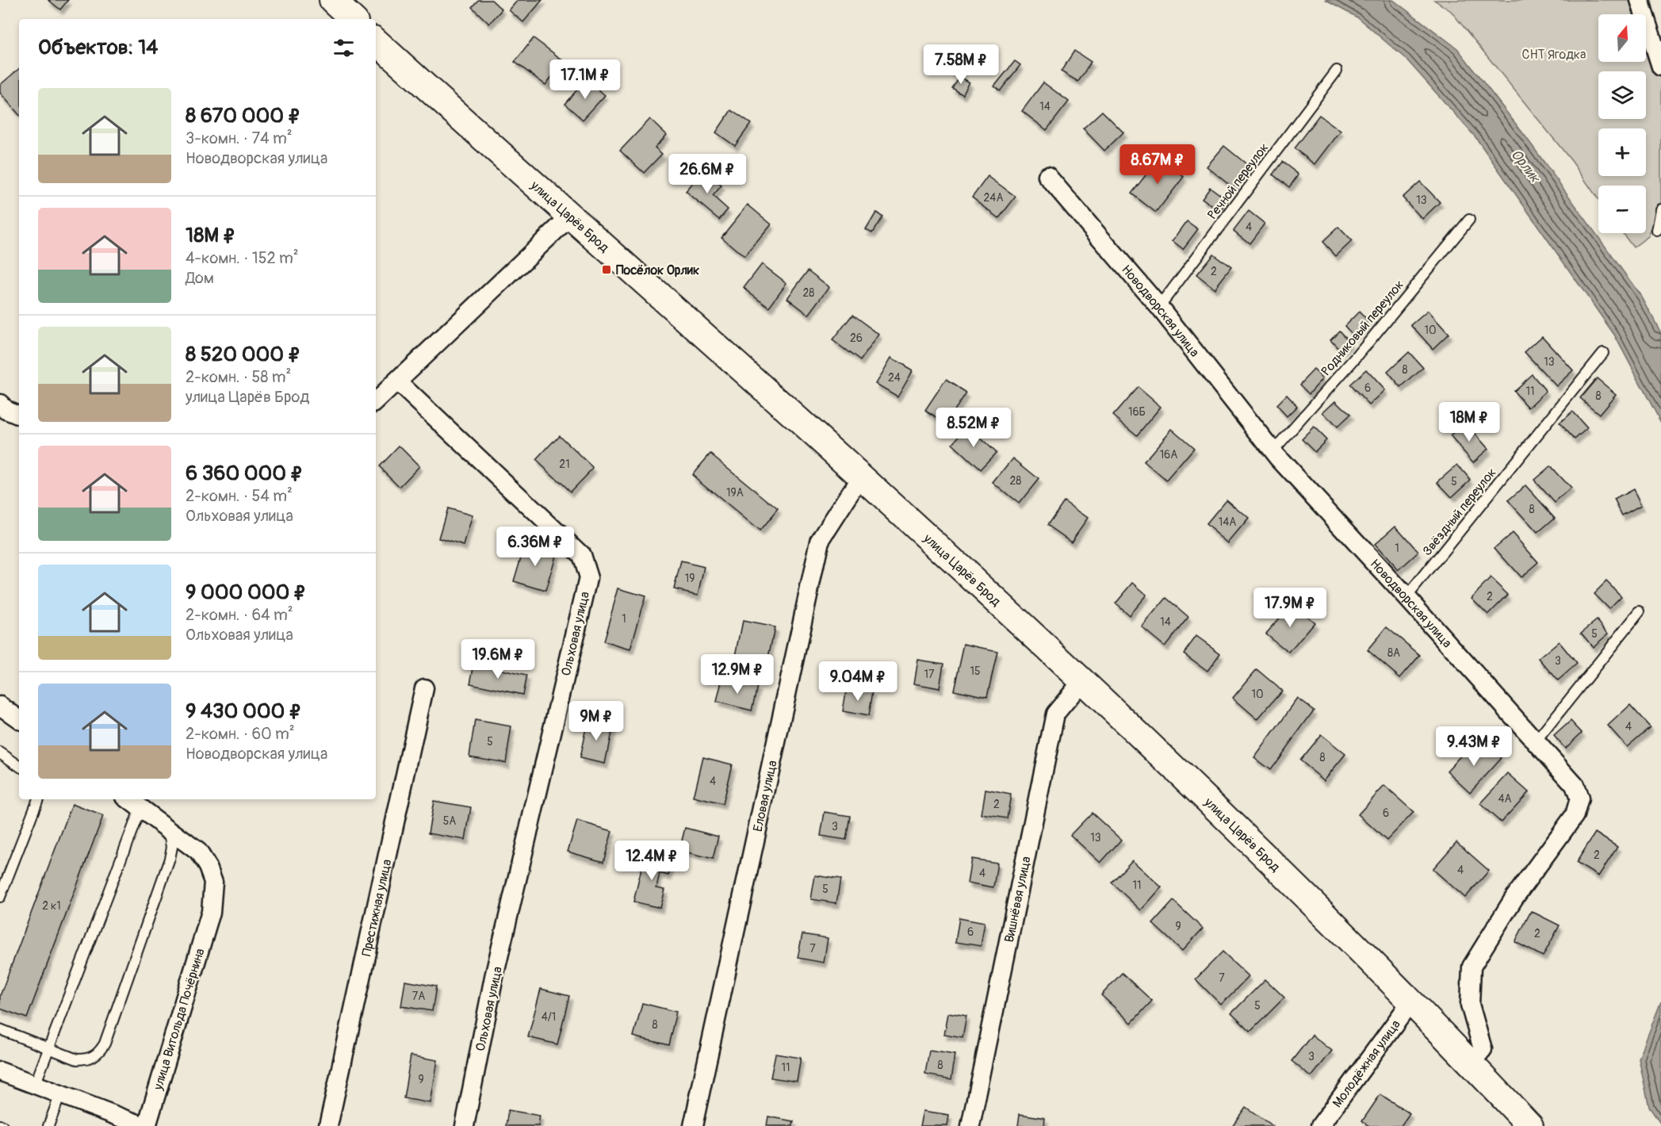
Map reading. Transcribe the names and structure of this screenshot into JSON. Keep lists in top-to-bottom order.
{
  "streets": {
    "street": [
      "улица Царёв Брод",
      "Новодворская улица",
      "Ольховая улица",
      "Еловая улица",
      "Вишнёвая улица",
      "Престижная улица",
      "улица Витольда Почёрнина",
      "Молодёжная улица"
    ],
    "lane": ["Речной переулок", "Родниковый переулок", "Звёздный переулок"]
  },
  "crossings": [
    ["Речной переулок", "Новодворская улица"],
    ["улица Царёв Брод", "Новодворская улица"],
    ["улица Царёв Брод", "Еловая улица"],
    ["улица Царёв Брод", "Вишнёвая улица"],
    ["улица Царёв Брод", "Молодёжная улица"],
    ["Новодворская улица", "Родниковый переулок"],
    ["Новодворская улица", "Звёздный переулок"]
  ],
  "water": ["Орлик"],
  "parks": ["СНТ Ягодка"],
  "places": {
    "transit": ["Посёлок Орлик"]
  },
  "house_numbers": [
    "14",
    "24А",
    "13",
    "4",
    "2",
    "28",
    "10",
    "26",
    "13",
    "8",
    "24",
    "6",
    "11",
    "8",
    "16Б",
    "16А",
    "21",
    "28",
    "5",
    "19А",
    "8",
    "14А",
    "1",
    "19",
    "2",
    "1",
    "14",
    "5",
    "8А",
    "3",
    "15",
    "17",
    "10",
    "4",
    "5",
    "8",
    "4",
    "4А",
    "2",
    "6",
    "5А",
    "3",
    "13",
    "2",
    "4",
    "4",
    "11",
    "5",
    "2 к1",
    "9",
    "6",
    "2",
    "7",
    "7",
    "7А",
    "5",
    "4/1",
    "8",
    "3",
    "8",
    "11",
    "9"
  ],
  "north": "top",
  "page": {
    "map_buttons": ["+", "−"],
    "heading": "Объектов: 14",
    "price": [
      "7.58M ₽",
      "17.1M ₽",
      "8.67M ₽",
      "26.6M ₽",
      "18M ₽",
      "8.52M ₽",
      "6.36M ₽",
      "17.9M ₽",
      "19.6M ₽",
      "12.9M ₽",
      "9.04M ₽",
      "9M ₽",
      "9.43M ₽",
      "12.4M ₽"
    ],
    "list": [
      {
        "name": "8 670 000 ₽",
        "note": "3-комн. · 74 m² · Новодворская улица"
      },
      {
        "name": "18M ₽",
        "note": "4-комн. · 152 m² · Дом"
      },
      {
        "name": "8 520 000 ₽",
        "note": "2-комн. · 58 m² · улица Царёв Брод"
      },
      {
        "name": "6 360 000 ₽",
        "note": "2-комн. · 54 m² · Ольховая улица"
      },
      {
        "name": "9 000 000 ₽",
        "note": "2-комн. · 64 m² · Ольховая улица"
      },
      {
        "name": "9 430 000 ₽",
        "note": "2-комн. · 60 m² · Новодворская улица"
      }
    ]
  }
}
